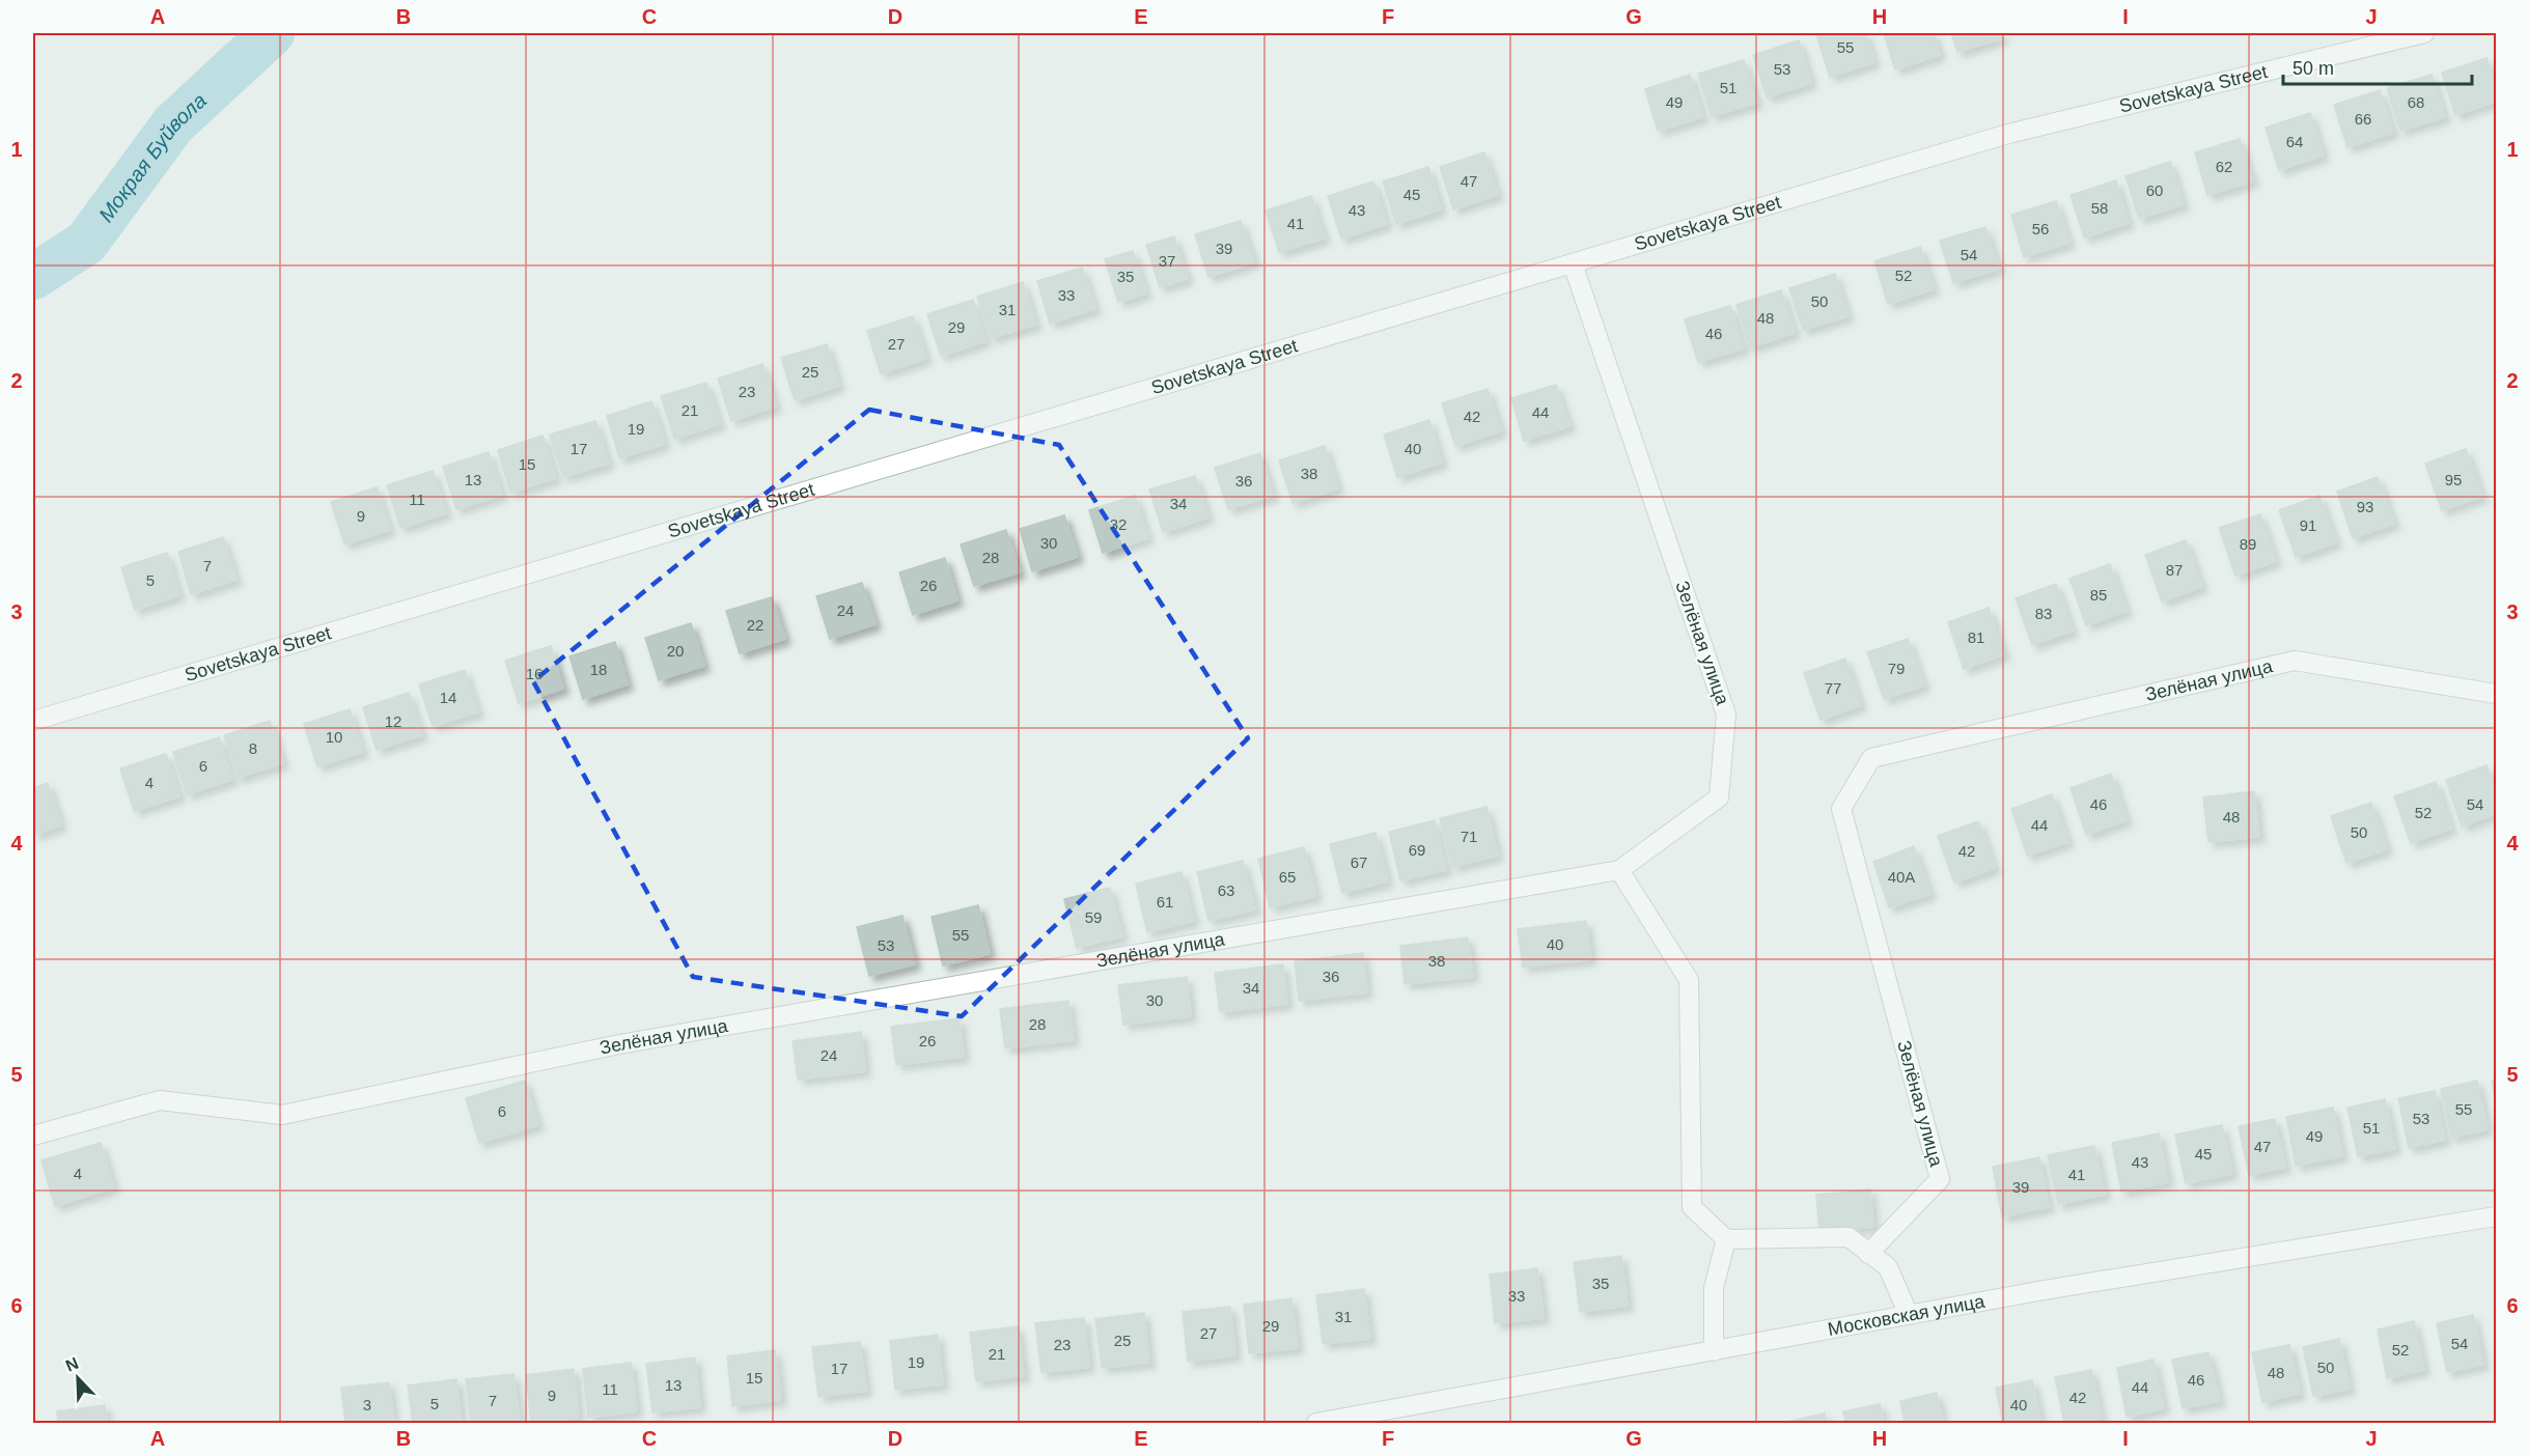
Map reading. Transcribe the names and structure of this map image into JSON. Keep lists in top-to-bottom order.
{
  "streets": {
    "street": ["Sovetskaya Street", "Зелёная улица", "Московская улица"]
  },
  "crossings": [
    ["Sovetskaya Street", "Зелёная улица"]
  ],
  "water": ["Мокрая Буйвола"],
  "house_numbers": [
    "55",
    "53",
    "51",
    "49",
    "68",
    "66",
    "64",
    "62",
    "47",
    "60",
    "45",
    "58",
    "43",
    "41",
    "56",
    "39",
    "54",
    "37",
    "52",
    "35",
    "33",
    "50",
    "31",
    "48",
    "29",
    "46",
    "27",
    "25",
    "23",
    "21",
    "44",
    "42",
    "19",
    "17",
    "40",
    "15",
    "38",
    "13",
    "95",
    "36",
    "11",
    "34",
    "93",
    "9",
    "32",
    "91",
    "30",
    "89",
    "28",
    "7",
    "87",
    "5",
    "26",
    "85",
    "24",
    "83",
    "22",
    "81",
    "20",
    "79",
    "18",
    "16",
    "77",
    "14",
    "12",
    "10",
    "8",
    "6",
    "4",
    "46",
    "54",
    "52",
    "48",
    "44",
    "50",
    "71",
    "69",
    "42",
    "67",
    "65",
    "40А",
    "63",
    "61",
    "59",
    "55",
    "40",
    "53",
    "38",
    "36",
    "34",
    "30",
    "28",
    "26",
    "24",
    "55",
    "6",
    "53",
    "51",
    "49",
    "47",
    "45",
    "43",
    "4",
    "41",
    "39",
    "35",
    "33",
    "31",
    "29",
    "27",
    "25",
    "54",
    "23",
    "52",
    "21",
    "19",
    "50",
    "17",
    "48",
    "15",
    "46",
    "13",
    "44",
    "11",
    "9",
    "42",
    "7",
    "5",
    "3",
    "40"
  ],
  "scale_bar": "50 m",
  "north": "top left",
  "grid": {
    "columns": [
      "A",
      "B",
      "C",
      "D",
      "E",
      "F",
      "G",
      "H",
      "I",
      "J"
    ],
    "rows": [
      "1",
      "2",
      "3",
      "4",
      "5",
      "6"
    ]
  }
}
